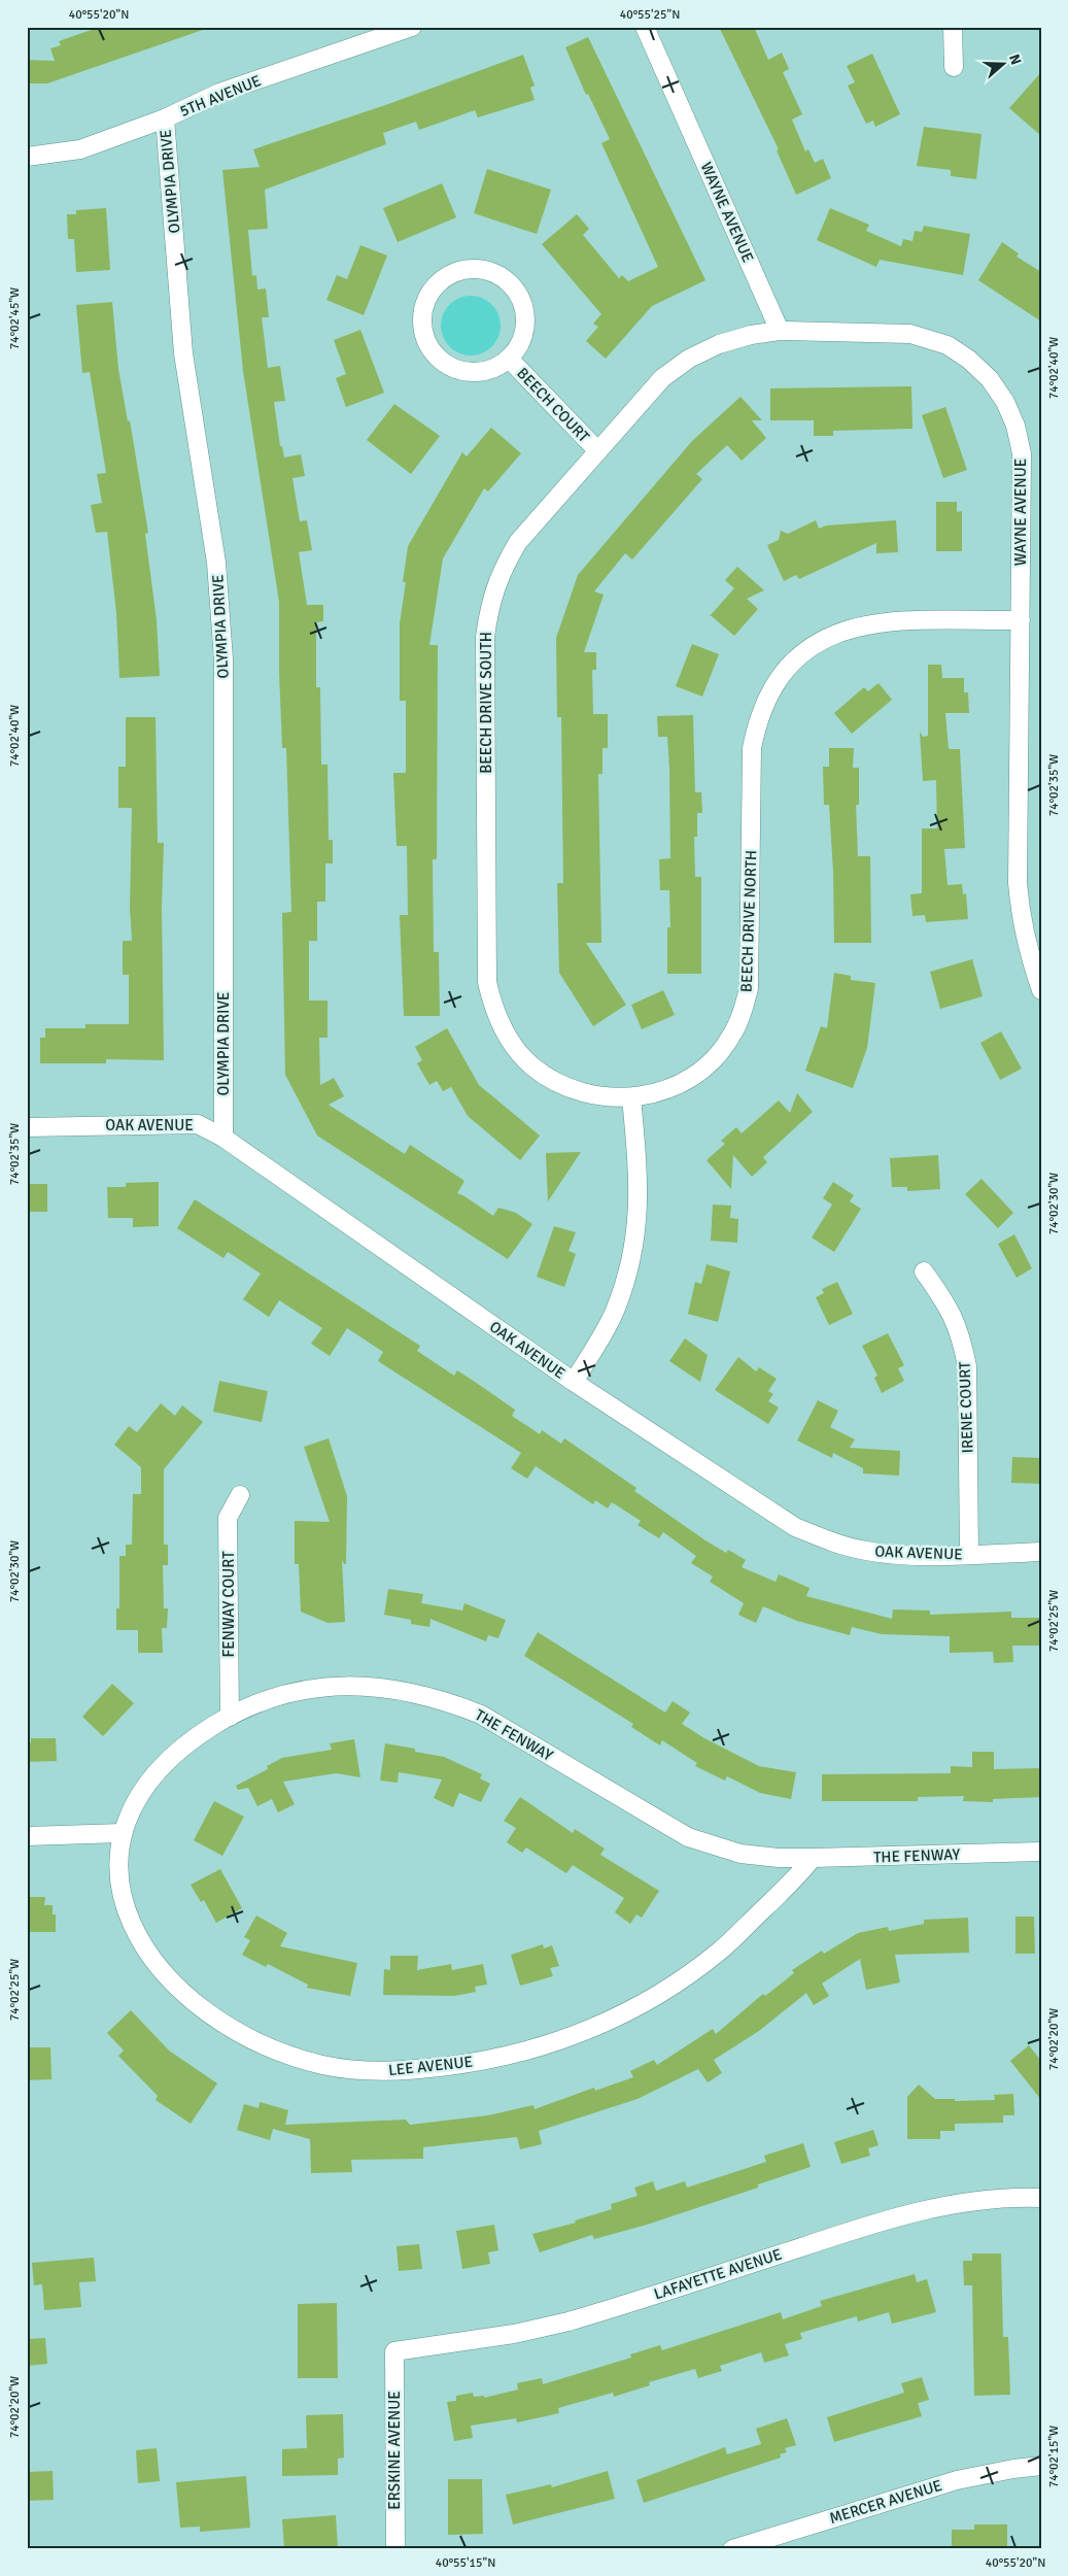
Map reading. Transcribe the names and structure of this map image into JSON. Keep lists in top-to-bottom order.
{
  "streets": {
    "street": [
      "5TH AVENUE",
      "OLYMPIA DRIVE",
      "WAYNE AVENUE",
      "BEECH COURT",
      "BEECH DRIVE SOUTH",
      "BEECH DRIVE NORTH",
      "OAK AVENUE",
      "IRENE COURT",
      "FENWAY COURT",
      "THE FENWAY",
      "LEE AVENUE",
      "LAFAYETTE AVENUE",
      "ERSKINE AVENUE",
      "MERCER AVENUE"
    ]
  },
  "crossings": [
    ["5TH AVENUE", "OLYMPIA DRIVE"],
    ["OLYMPIA DRIVE", "OAK AVENUE"],
    ["WAYNE AVENUE", "BEECH DRIVE SOUTH"],
    ["WAYNE AVENUE", "BEECH DRIVE NORTH"],
    ["BEECH COURT", "BEECH DRIVE SOUTH"],
    ["BEECH DRIVE SOUTH", "BEECH DRIVE NORTH"],
    ["OAK AVENUE", "IRENE COURT"],
    ["FENWAY COURT", "THE FENWAY"],
    ["THE FENWAY", "LEE AVENUE"],
    ["LAFAYETTE AVENUE", "ERSKINE AVENUE"]
  ],
  "north": "right",
  "coordinates": [
    "40°55'20\"N",
    "40°55'25\"N",
    "74°02'45\"W",
    "74°02'40\"W",
    "74°02'35\"W",
    "74°02'30\"W",
    "74°02'25\"W",
    "74°02'20\"W",
    "74°02'15\"W",
    "40°55'15\"N"
  ]
}
